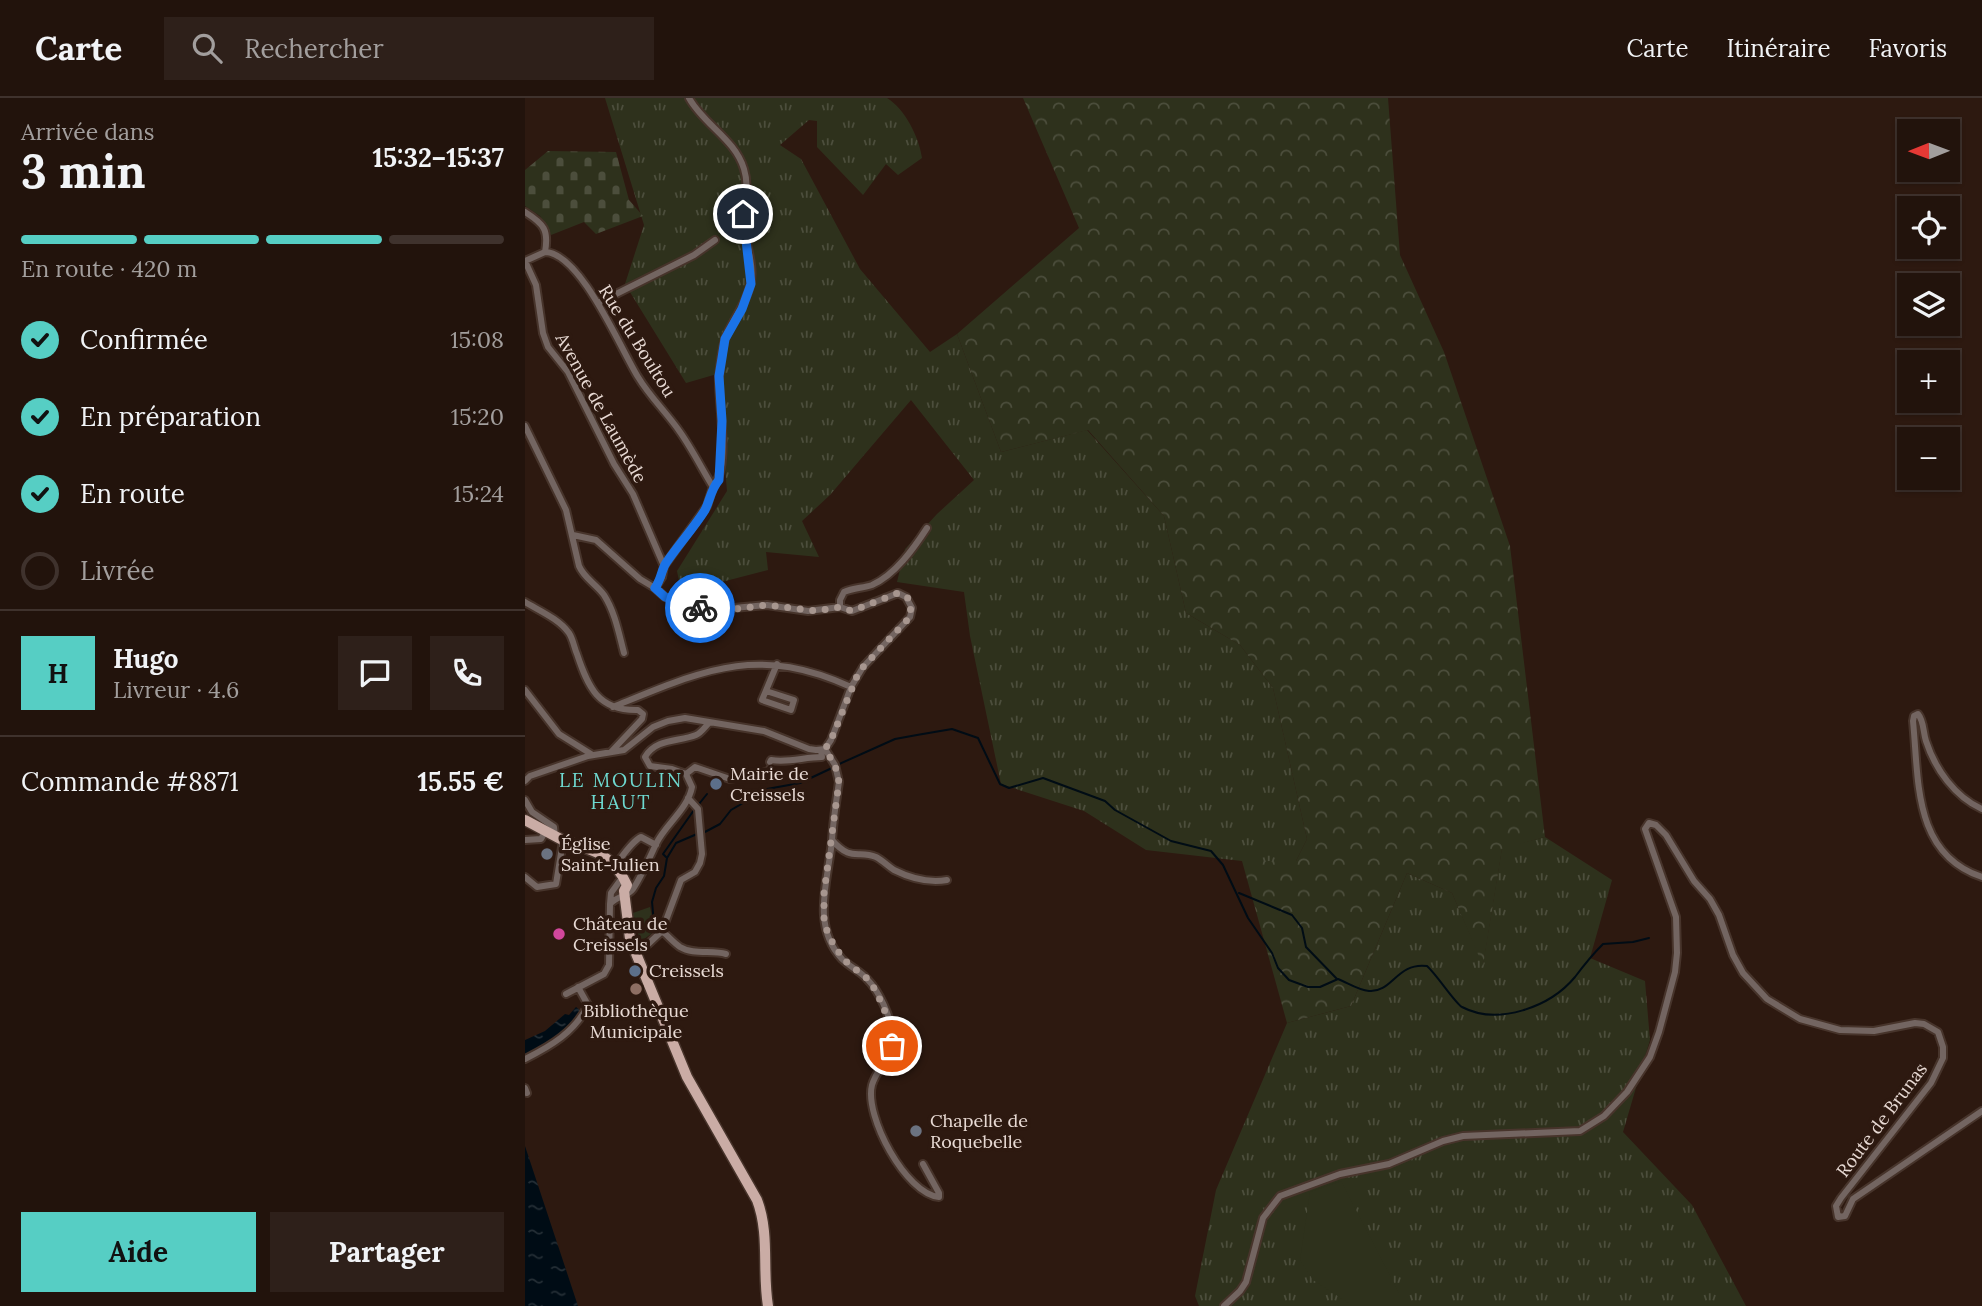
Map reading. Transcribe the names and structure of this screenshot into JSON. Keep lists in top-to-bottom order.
{
  "streets": {
    "street": ["Rue du Boultou", "Avenue de Laumède", "Route de Brunas"]
  },
  "districts": ["LE MOULIN HAUT"],
  "places": [
    "Mairie de Creissels",
    "Église Saint-Julien",
    "Château de Creissels",
    "Creissels",
    "Bibliothèque Municipale",
    "Chapelle de Roquebelle"
  ],
  "north": "left",
  "page": {
    "header": "Carte",
    "search": "Rechercher",
    "nav": ["Carte", "Itinéraire", "Favoris"],
    "heading": ["3 min", "Arrivée dans", "15:32–15:37"],
    "panel": [
      "Hugo",
      "Livreur · 4.6",
      "Commande #8871",
      "15.55 €"
    ],
    "map_buttons": ["+", "−"],
    "bar": "En route · 420 m",
    "list": [
      ["Confirmée", "15:08"],
      ["En préparation", "15:20"],
      ["En route", "15:24"],
      "Livrée"
    ],
    "round": "H",
    "buttons": ["Aide", "Partager"]
  }
}
